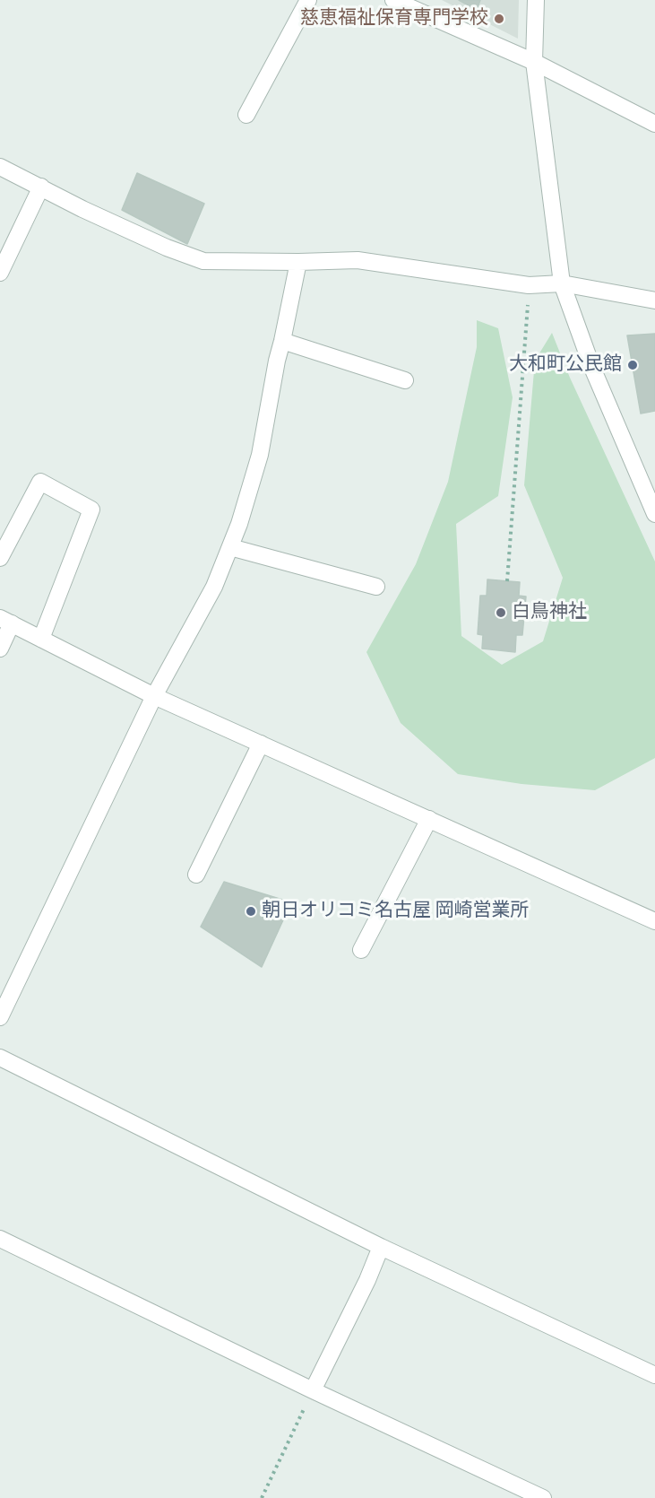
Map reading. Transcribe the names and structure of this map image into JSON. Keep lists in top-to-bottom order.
{
  "places": [
    "慈恵福祉保育専門学校",
    "大和町公民館",
    "白鳥神社",
    "朝日オリコミ名古屋 岡崎営業所"
  ]
}
